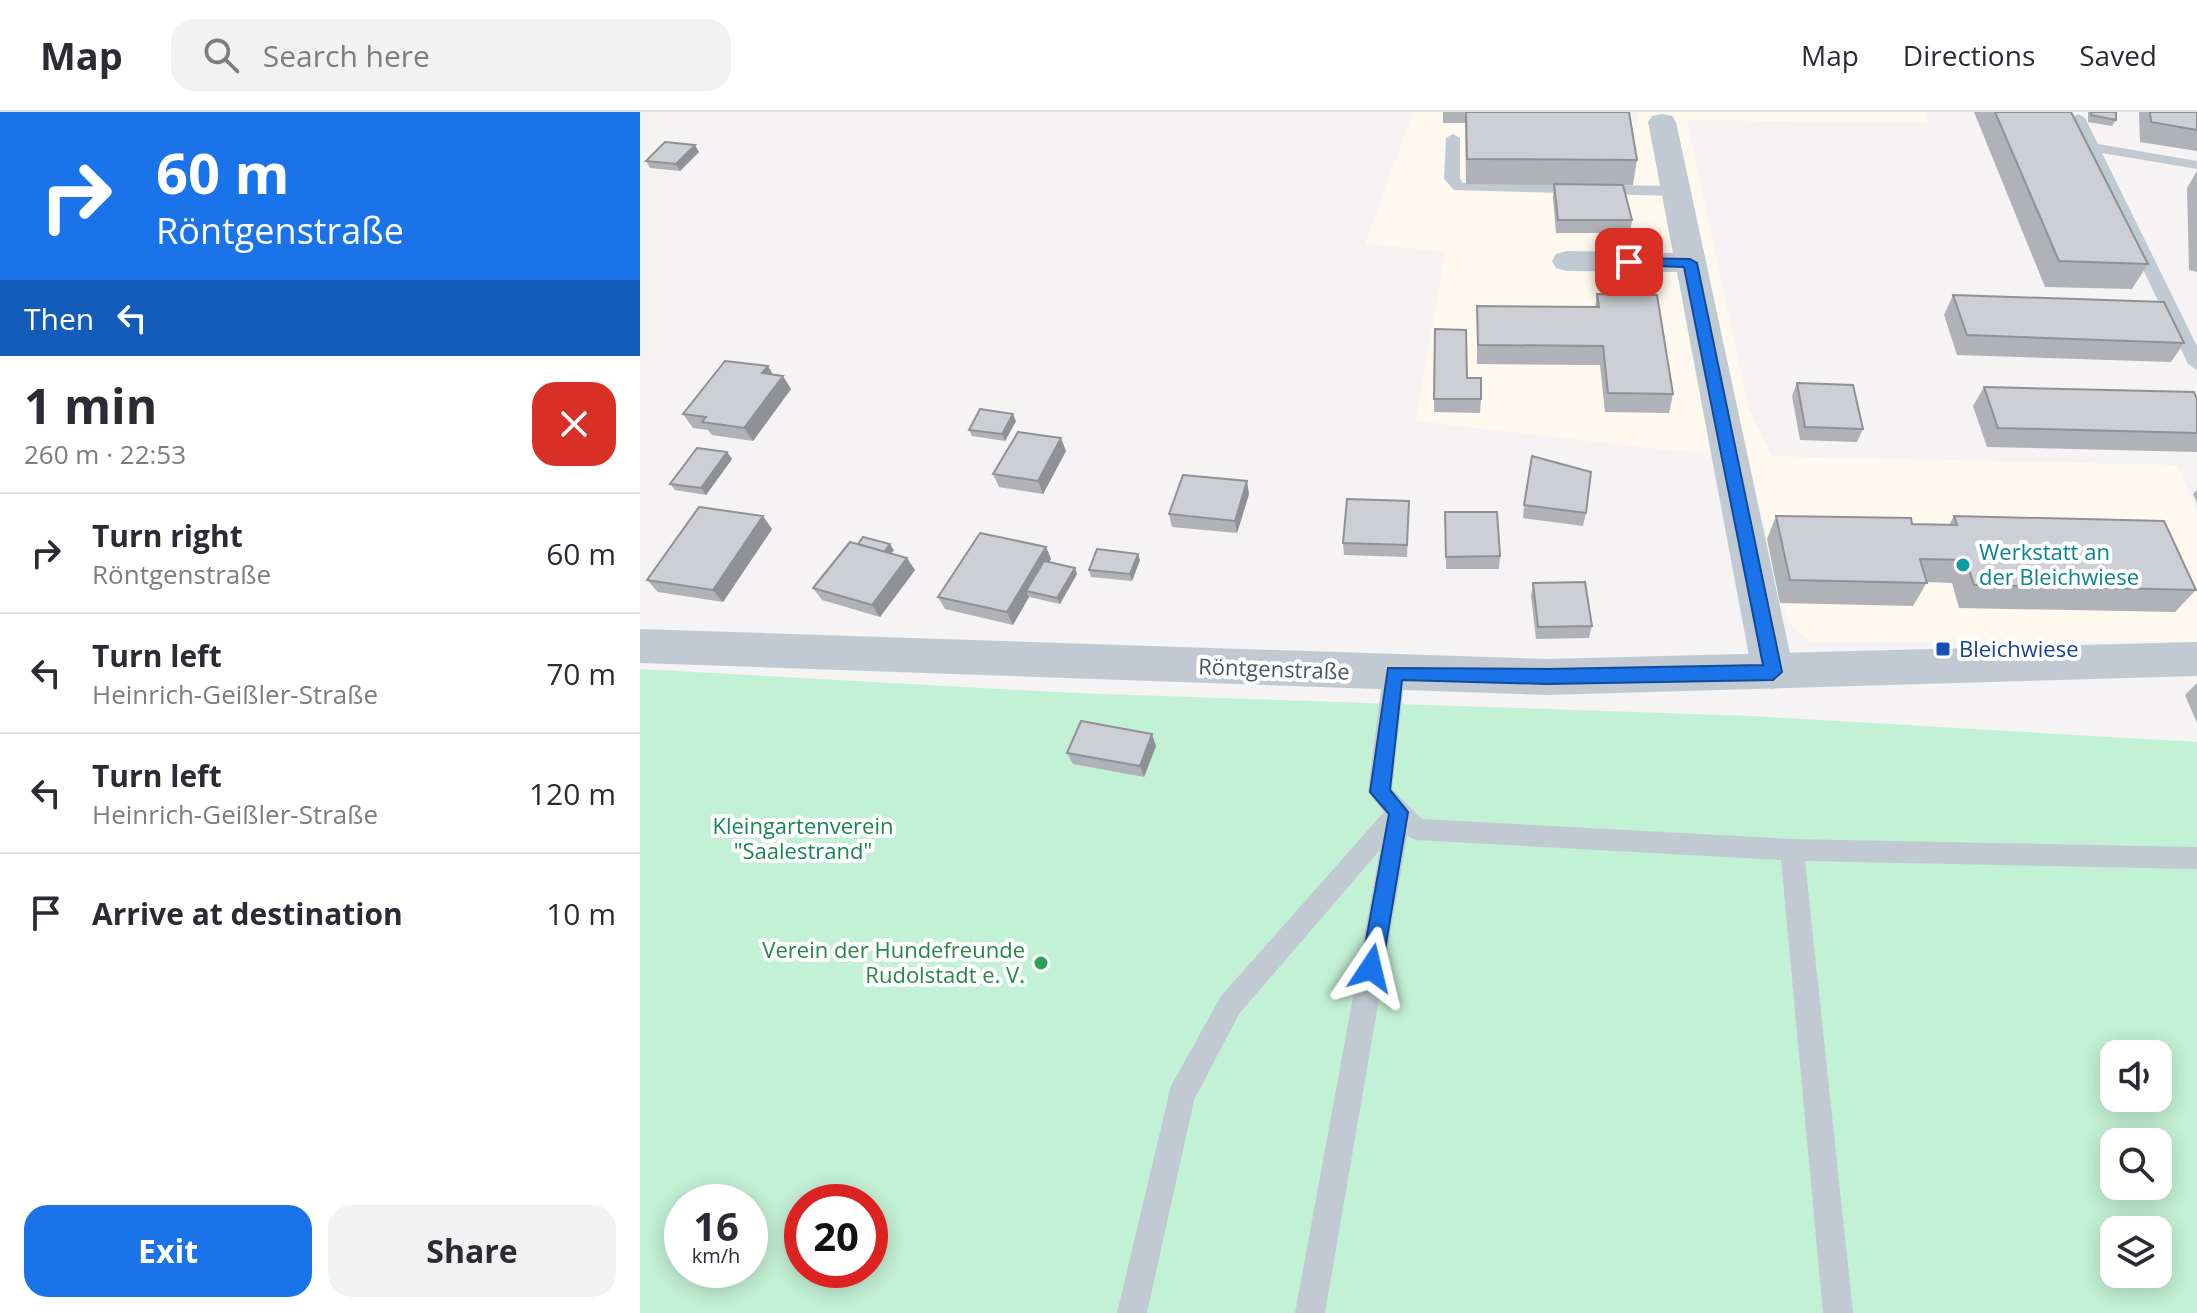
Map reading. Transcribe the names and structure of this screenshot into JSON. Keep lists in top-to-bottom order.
{
  "streets": {
    "street": ["Röntgenstraße"]
  },
  "parks": ["Kleingartenverein \"Saalestrand\""],
  "places": {
    "other": ["Werkstatt an der Bleichwiese", "Verein der Hundefreunde Rudolstadt e. V."],
    "transit": ["Bleichwiese"]
  },
  "page": {
    "header": "Map",
    "search": "Search here",
    "nav": ["Map", "Directions", "Saved"],
    "turn": ["60 m", "Röntgenstraße"],
    "then": "Then",
    "heading": ["1 min", "260 m · 22:53"],
    "list": [
      {
        "name": "Turn right",
        "note": "Röntgenstraße",
        "value": "60 m"
      },
      {
        "name": "Turn left",
        "note": "Heinrich-Geißler-Straße",
        "value": "70 m"
      },
      {
        "name": "Turn left",
        "note": "Heinrich-Geißler-Straße",
        "value": "120 m"
      },
      {
        "name": "Arrive at destination",
        "value": "10 m"
      }
    ],
    "speed": "16 km/h",
    "limit": "20",
    "buttons": ["Exit", "Share"]
  }
}
